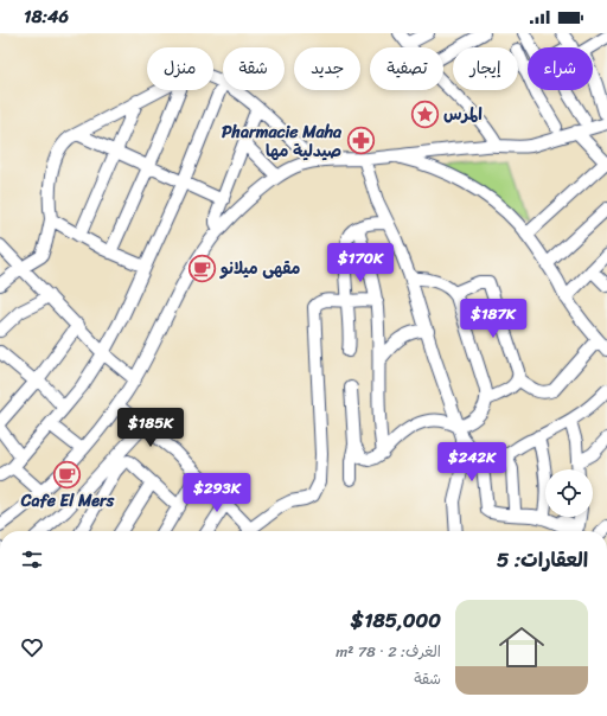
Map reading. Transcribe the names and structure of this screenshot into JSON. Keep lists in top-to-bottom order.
{
  "places": {
    "place": ["المرس"],
    "pharmacy": ["Pharmacie Maha صيدلية مها"],
    "cafe": ["مقهى ميلانو", "Cafe El Mers"]
  },
  "page": {
    "status": "18:46",
    "chip": [
      "شراء",
      "إيجار",
      "تصفية",
      "جديد",
      "شقة",
      "منزل"
    ],
    "price": [
      "$170K",
      "$187K",
      "$185K",
      "$242K",
      "$293K"
    ],
    "heading": "العقارات: 5",
    "list": [
      {
        "name": "$185,000",
        "note": "الغرف: 2 · 78 m² · شقة"
      }
    ]
  }
}
